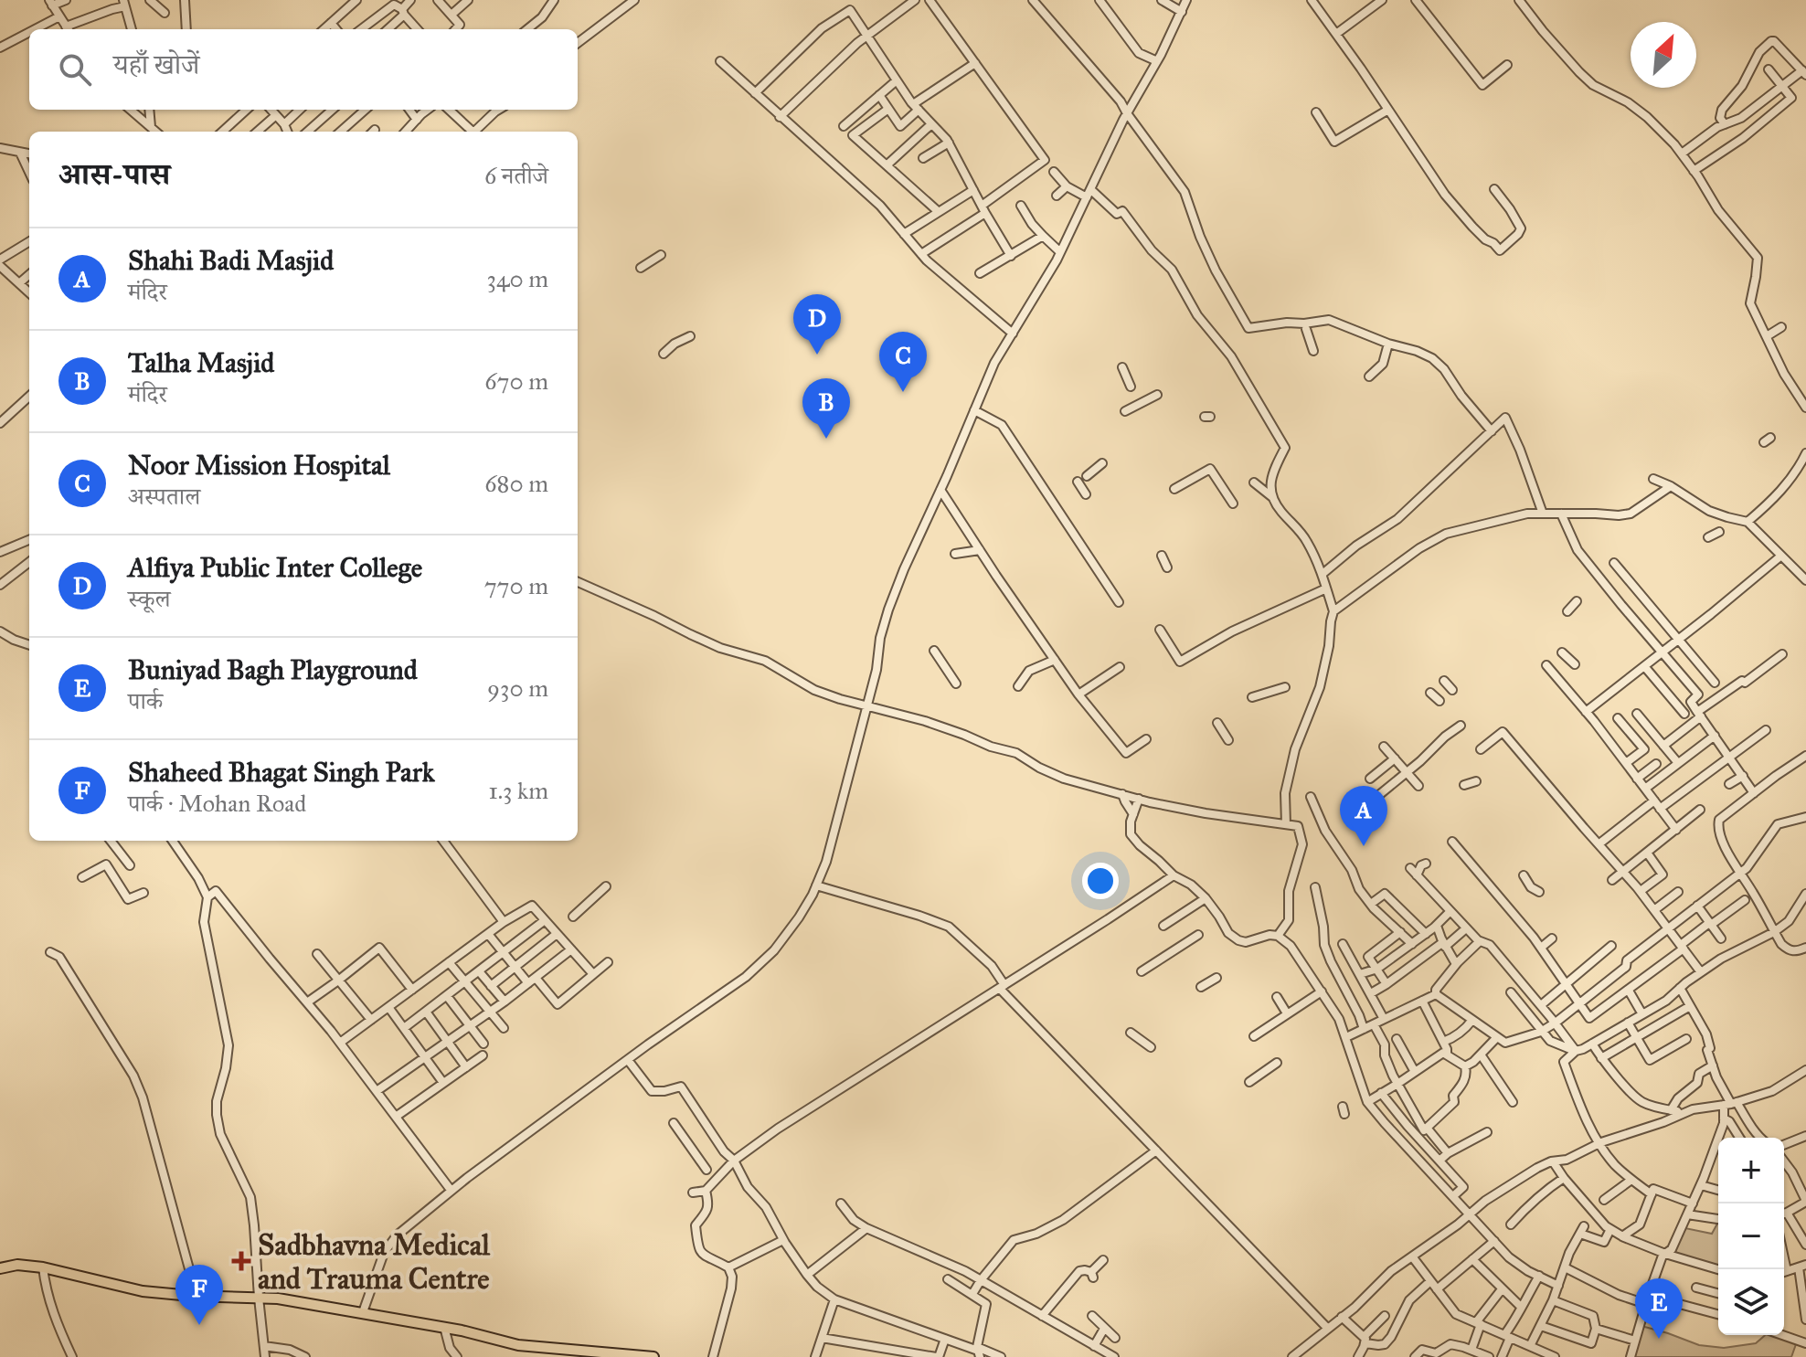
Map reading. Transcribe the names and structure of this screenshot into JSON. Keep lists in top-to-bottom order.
{
  "places": {
    "health": ["Sadbhavna Medical and Trauma Centre"]
  },
  "north": "top right",
  "page": {
    "search": "यहाँ खोजें",
    "heading": ["आस-पास", "6 नतीजे"],
    "list": [
      {
        "mark": "A",
        "name": "Shahi Badi Masjid",
        "note": "मंदिर",
        "value": "340 m"
      },
      {
        "mark": "B",
        "name": "Talha Masjid",
        "note": "मंदिर",
        "value": "670 m"
      },
      {
        "mark": "C",
        "name": "Noor Mission Hospital",
        "note": "अस्पताल",
        "value": "680 m"
      },
      {
        "mark": "D",
        "name": "Alfiya Public Inter College",
        "note": "स्कूल",
        "value": "770 m"
      },
      {
        "mark": "E",
        "name": "Buniyad Bagh Playground",
        "note": "पार्क",
        "value": "930 m"
      },
      {
        "mark": "F",
        "name": "Shaheed Bhagat Singh Park",
        "note": "पार्क · Mohan Road",
        "value": "1.3 km"
      }
    ],
    "pins": [
      "D",
      "C",
      "B",
      "A",
      "F",
      "E"
    ],
    "map_buttons": ["+", "−"]
  }
}
